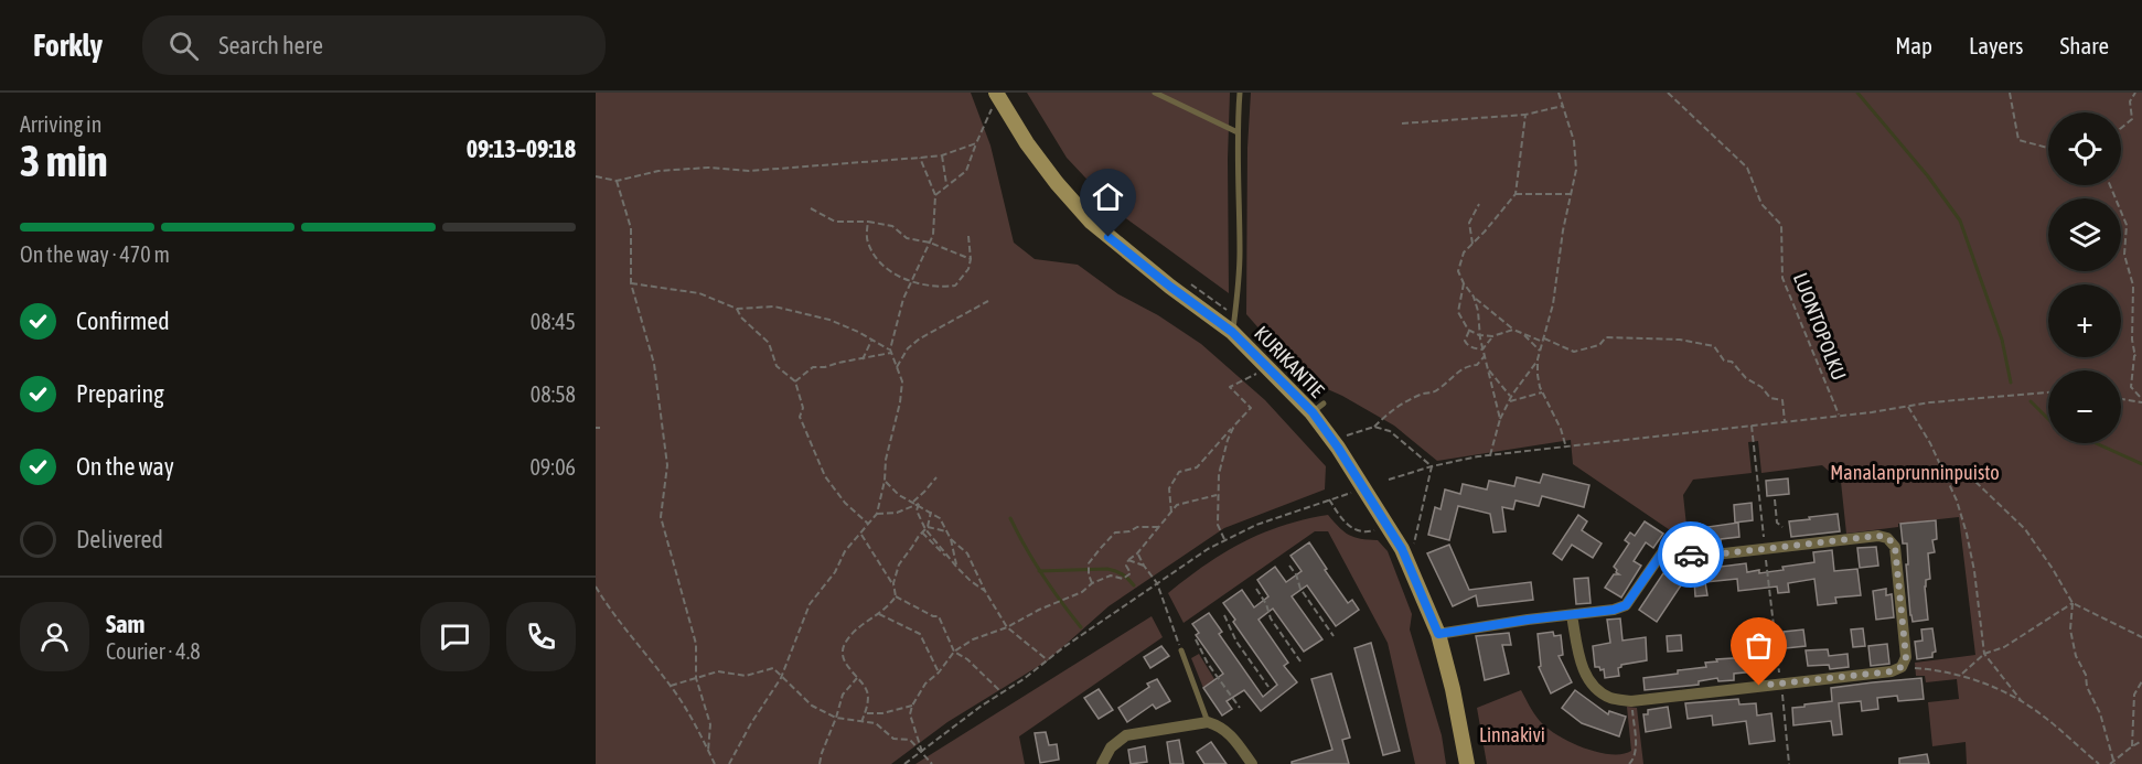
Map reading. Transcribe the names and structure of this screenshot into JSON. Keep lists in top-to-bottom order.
{
  "streets": {
    "main road": ["KURIKANTIE"],
    "path": ["LUONTOPOLKU"]
  },
  "parks": ["Manalanprunninpuisto", "Linnakivi"],
  "page": {
    "header": "Forkly",
    "search": "Search here",
    "nav": ["Map", "Layers", "Share"],
    "heading": ["3 min", "Arriving in", "09:13–09:18"],
    "panel": ["Sam", "Courier · 4.8"],
    "map_buttons": ["+", "−"],
    "bar": "On the way · 470 m",
    "list": [
      ["Confirmed", "08:45"],
      ["Preparing", "08:58"],
      ["On the way", "09:06"],
      "Delivered"
    ]
  }
}
